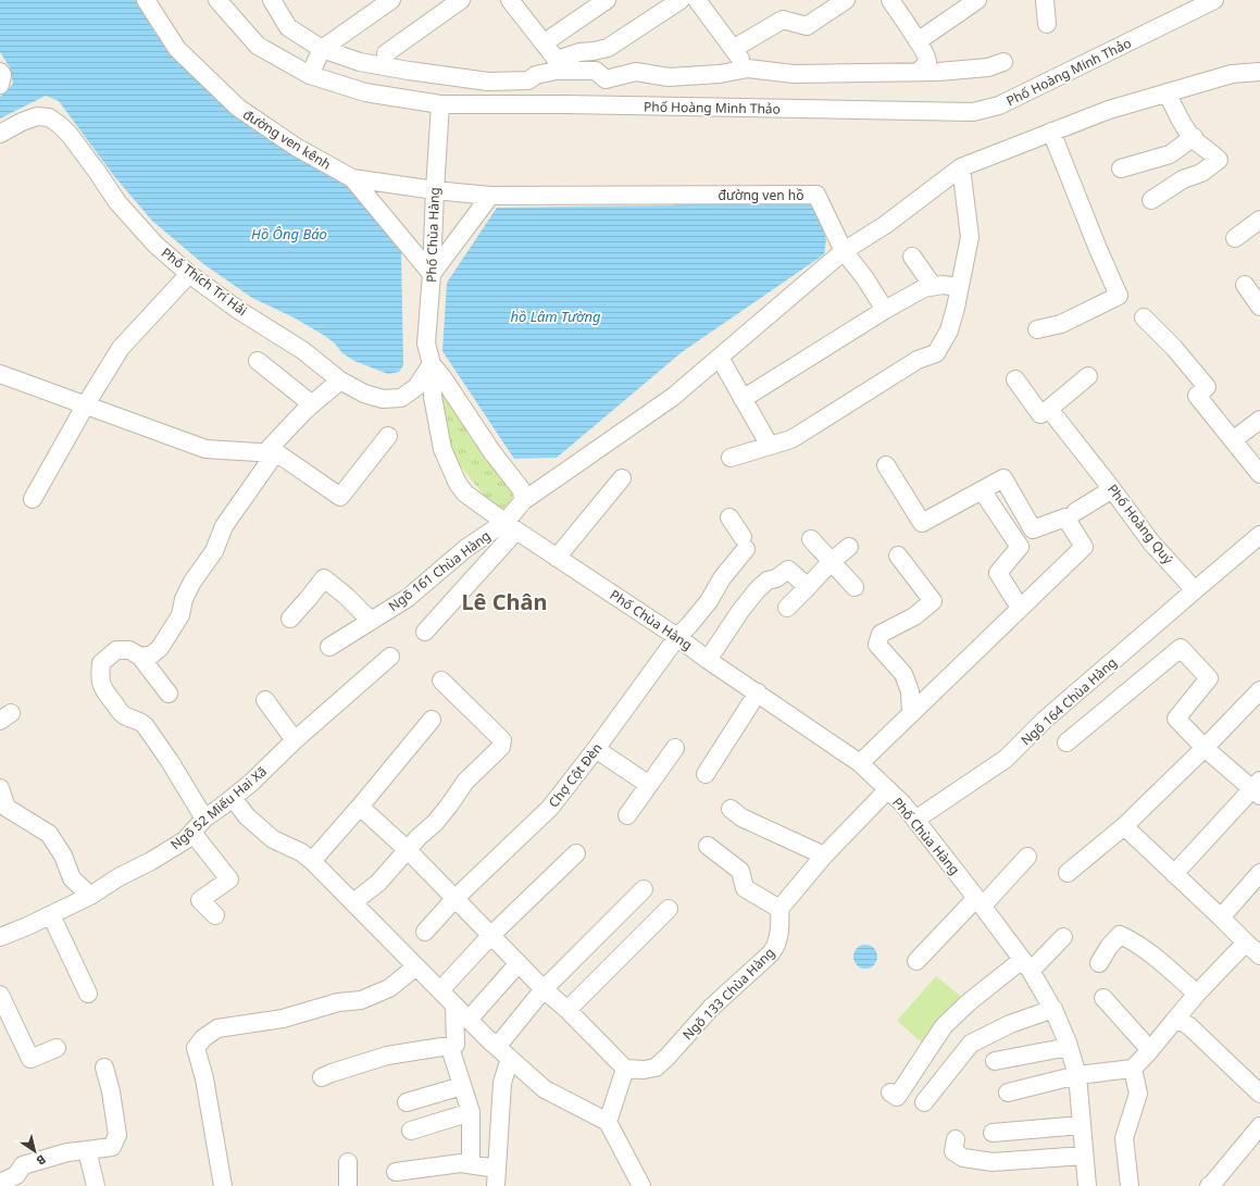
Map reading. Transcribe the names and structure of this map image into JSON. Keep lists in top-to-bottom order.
{
  "streets": {
    "street": [
      "Phố Hoàng Minh Thảo",
      "đường ven kênh",
      "đường ven hồ",
      "Phố Chùa Hàng",
      "Phố Thích Trí Hải",
      "Phố Hoàng Quý",
      "Ngõ 161 Chùa Hàng",
      "Ngõ 164 Chùa Hàng",
      "Chợ Cột Đèn",
      "Ngõ 52 Miếu Hai Xã",
      "Ngõ 133 Chùa Hàng"
    ]
  },
  "crossings": [
    ["Phố Hoàng Minh Thảo", "Phố Chùa Hàng"],
    ["đường ven kênh", "Phố Chùa Hàng"],
    ["Phố Chùa Hàng", "Phố Thích Trí Hải"],
    ["Phố Chùa Hàng", "Ngõ 161 Chùa Hàng"],
    ["Phố Chùa Hàng", "Ngõ 164 Chùa Hàng"],
    ["Phố Chùa Hàng", "Chợ Cột Đèn"],
    ["Phố Hoàng Quý", "Ngõ 164 Chùa Hàng"]
  ],
  "districts": ["Lê Chân"],
  "water": ["Hồ Ông Báo", "hồ Lâm Tường"],
  "north": "bottom right"
}
